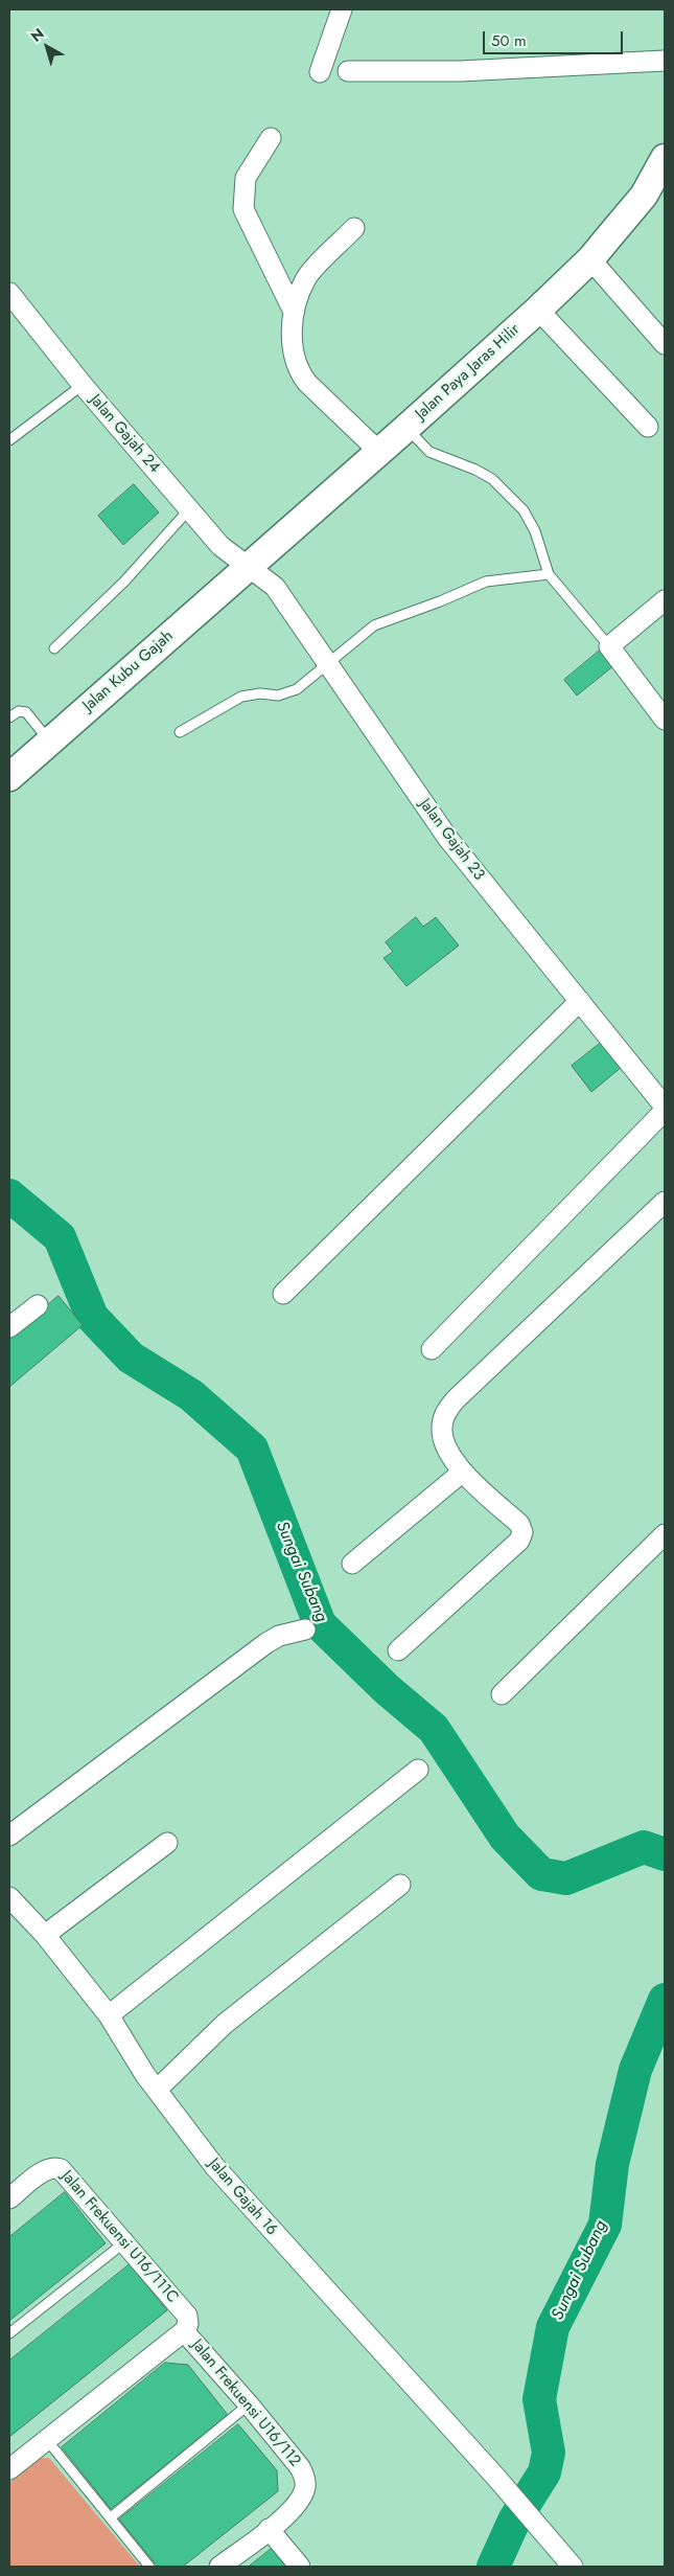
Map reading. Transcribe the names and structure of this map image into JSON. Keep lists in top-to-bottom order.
{
  "streets": {
    "street": [
      "Jalan Paya Jaras Hilir",
      "Jalan Gajah 24",
      "Jalan Kubu Gajah",
      "Jalan Gajah 23",
      "Jalan Gajah 16",
      "Jalan Frekuensi U16/111C",
      "Jalan Frekuensi U16/112"
    ]
  },
  "crossings": [
    ["Jalan Paya Jaras Hilir", "Jalan Gajah 24"],
    ["Jalan Paya Jaras Hilir", "Jalan Kubu Gajah"],
    ["Jalan Paya Jaras Hilir", "Jalan Gajah 23"],
    ["Jalan Gajah 24", "Jalan Kubu Gajah"],
    ["Jalan Gajah 24", "Jalan Gajah 23"],
    ["Jalan Kubu Gajah", "Jalan Gajah 23"],
    ["Jalan Frekuensi U16/111C", "Jalan Frekuensi U16/112"]
  ],
  "water": ["Sungai Subang"],
  "scale_bar": "50 m",
  "north": "top left"
}
